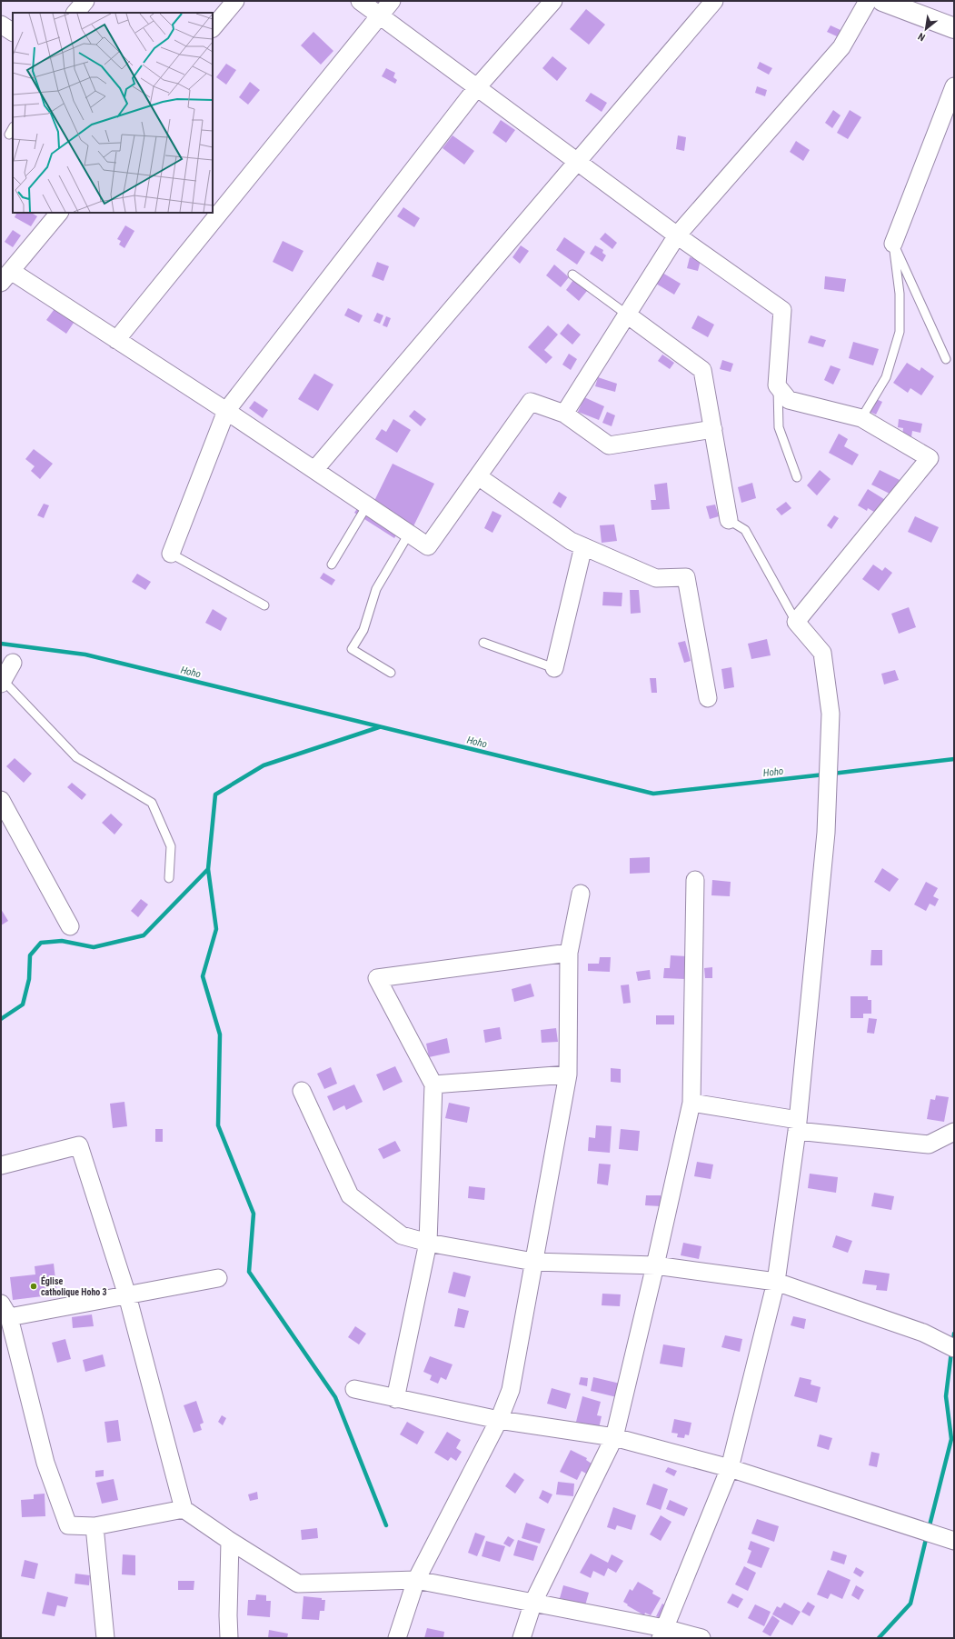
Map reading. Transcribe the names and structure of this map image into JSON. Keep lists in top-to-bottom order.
{
  "water": ["Hoho"],
  "places": ["Église catholique Hoho 3"],
  "north": "bottom left"
}
